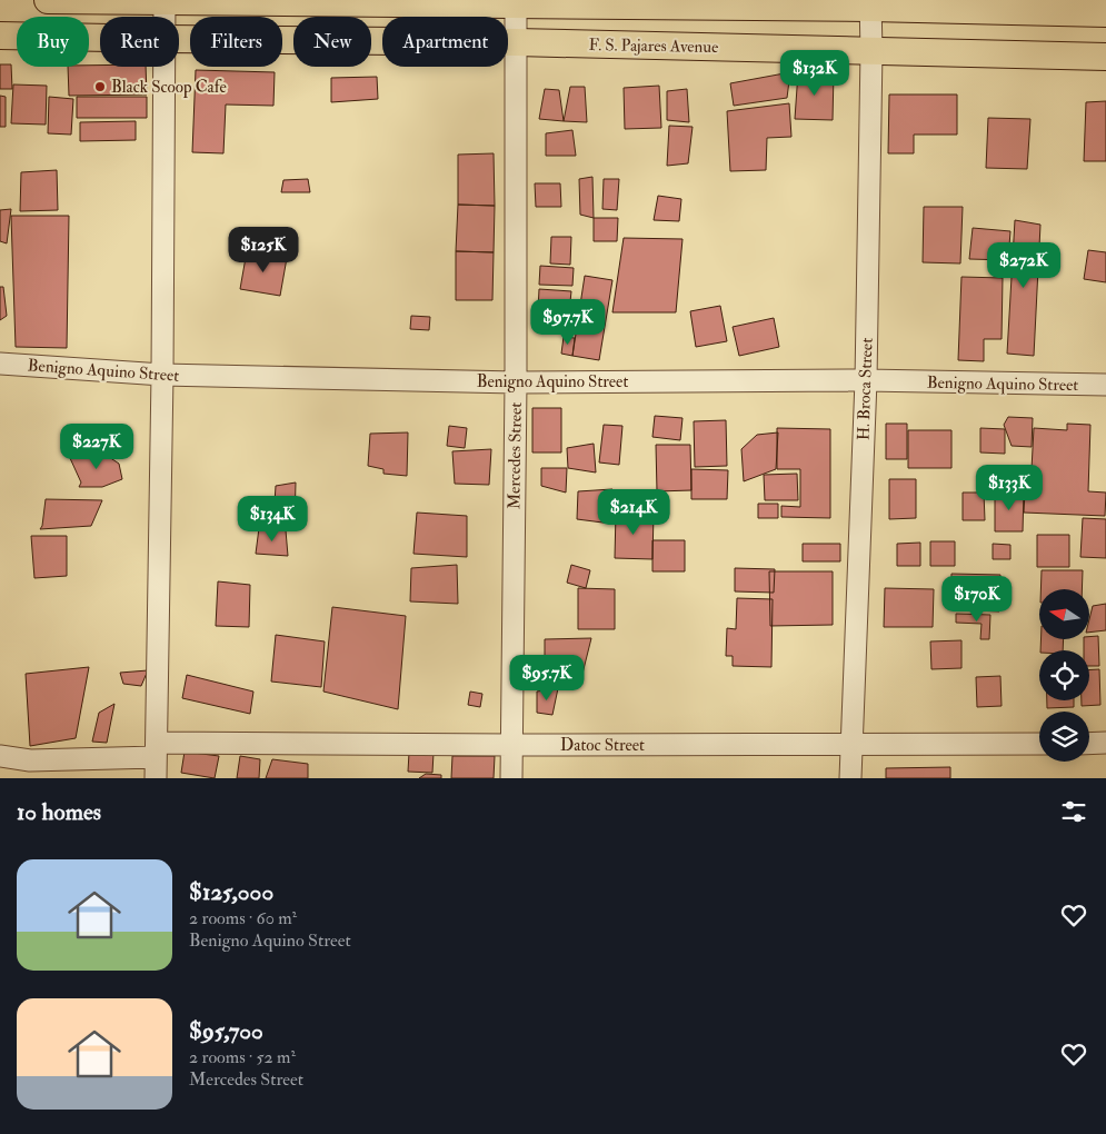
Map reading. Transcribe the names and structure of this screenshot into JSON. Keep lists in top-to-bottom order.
{
  "streets": {
    "main road": ["F. S. Pajares Avenue"],
    "street": [
      "Benigno Aquino Street",
      "H. Broca Street",
      "Mercedes Street",
      "Datoc Street"
    ]
  },
  "crossings": [
    ["F. S. Pajares Avenue", "H. Broca Street"],
    ["F. S. Pajares Avenue", "Mercedes Street"],
    ["Benigno Aquino Street", "H. Broca Street"],
    ["Benigno Aquino Street", "Mercedes Street"],
    ["H. Broca Street", "Datoc Street"],
    ["Mercedes Street", "Datoc Street"]
  ],
  "places": ["Black Scoop Cafe"],
  "north": "left",
  "page": {
    "chip": [
      "Buy",
      "Rent",
      "Filters",
      "New",
      "Apartment"
    ],
    "price": [
      "$132K",
      "$125K",
      "$272K",
      "$97.7K",
      "$227K",
      "$133K",
      "$214K",
      "$134K",
      "$170K",
      "$95.7K"
    ],
    "heading": "10 homes",
    "list": [
      {
        "name": "$125,000",
        "note": "2 rooms · 60 m² · Benigno Aquino Street"
      },
      {
        "name": "$95,700",
        "note": "2 rooms · 52 m² · Mercedes Street"
      }
    ]
  }
}
